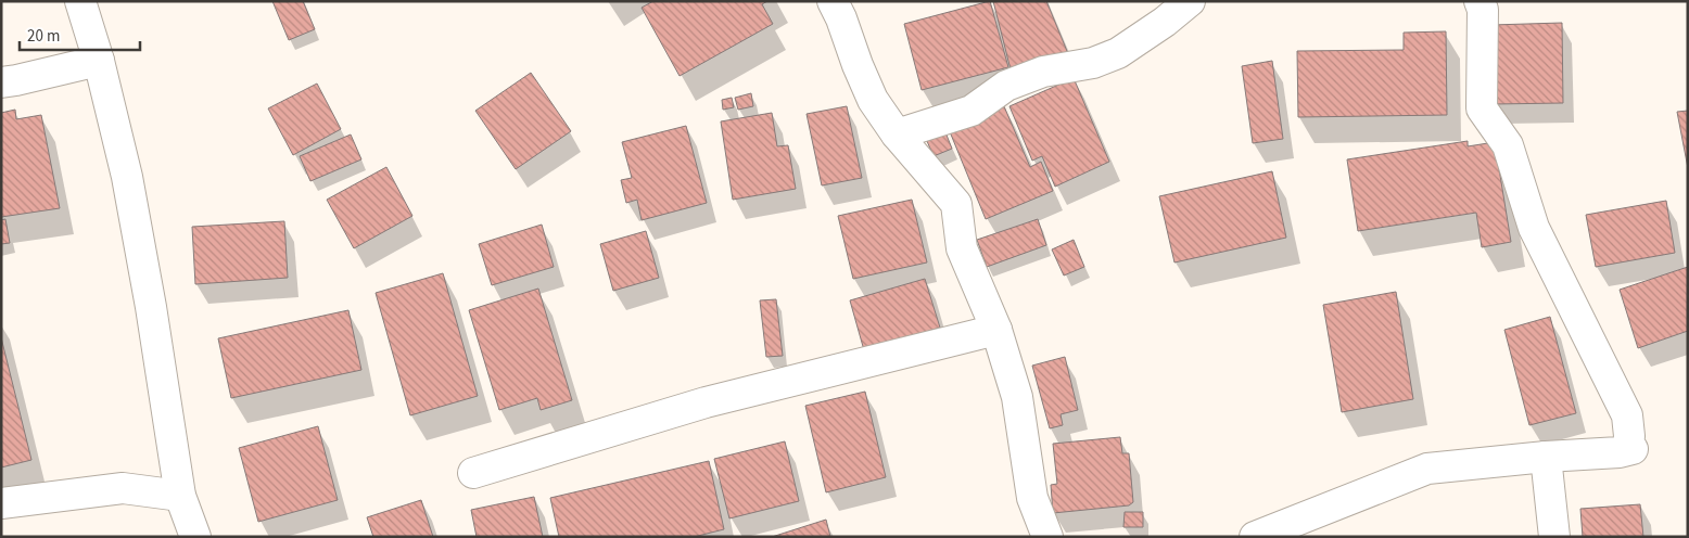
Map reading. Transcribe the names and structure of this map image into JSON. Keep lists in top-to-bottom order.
{
  "scale_bar": "20 m"
}
